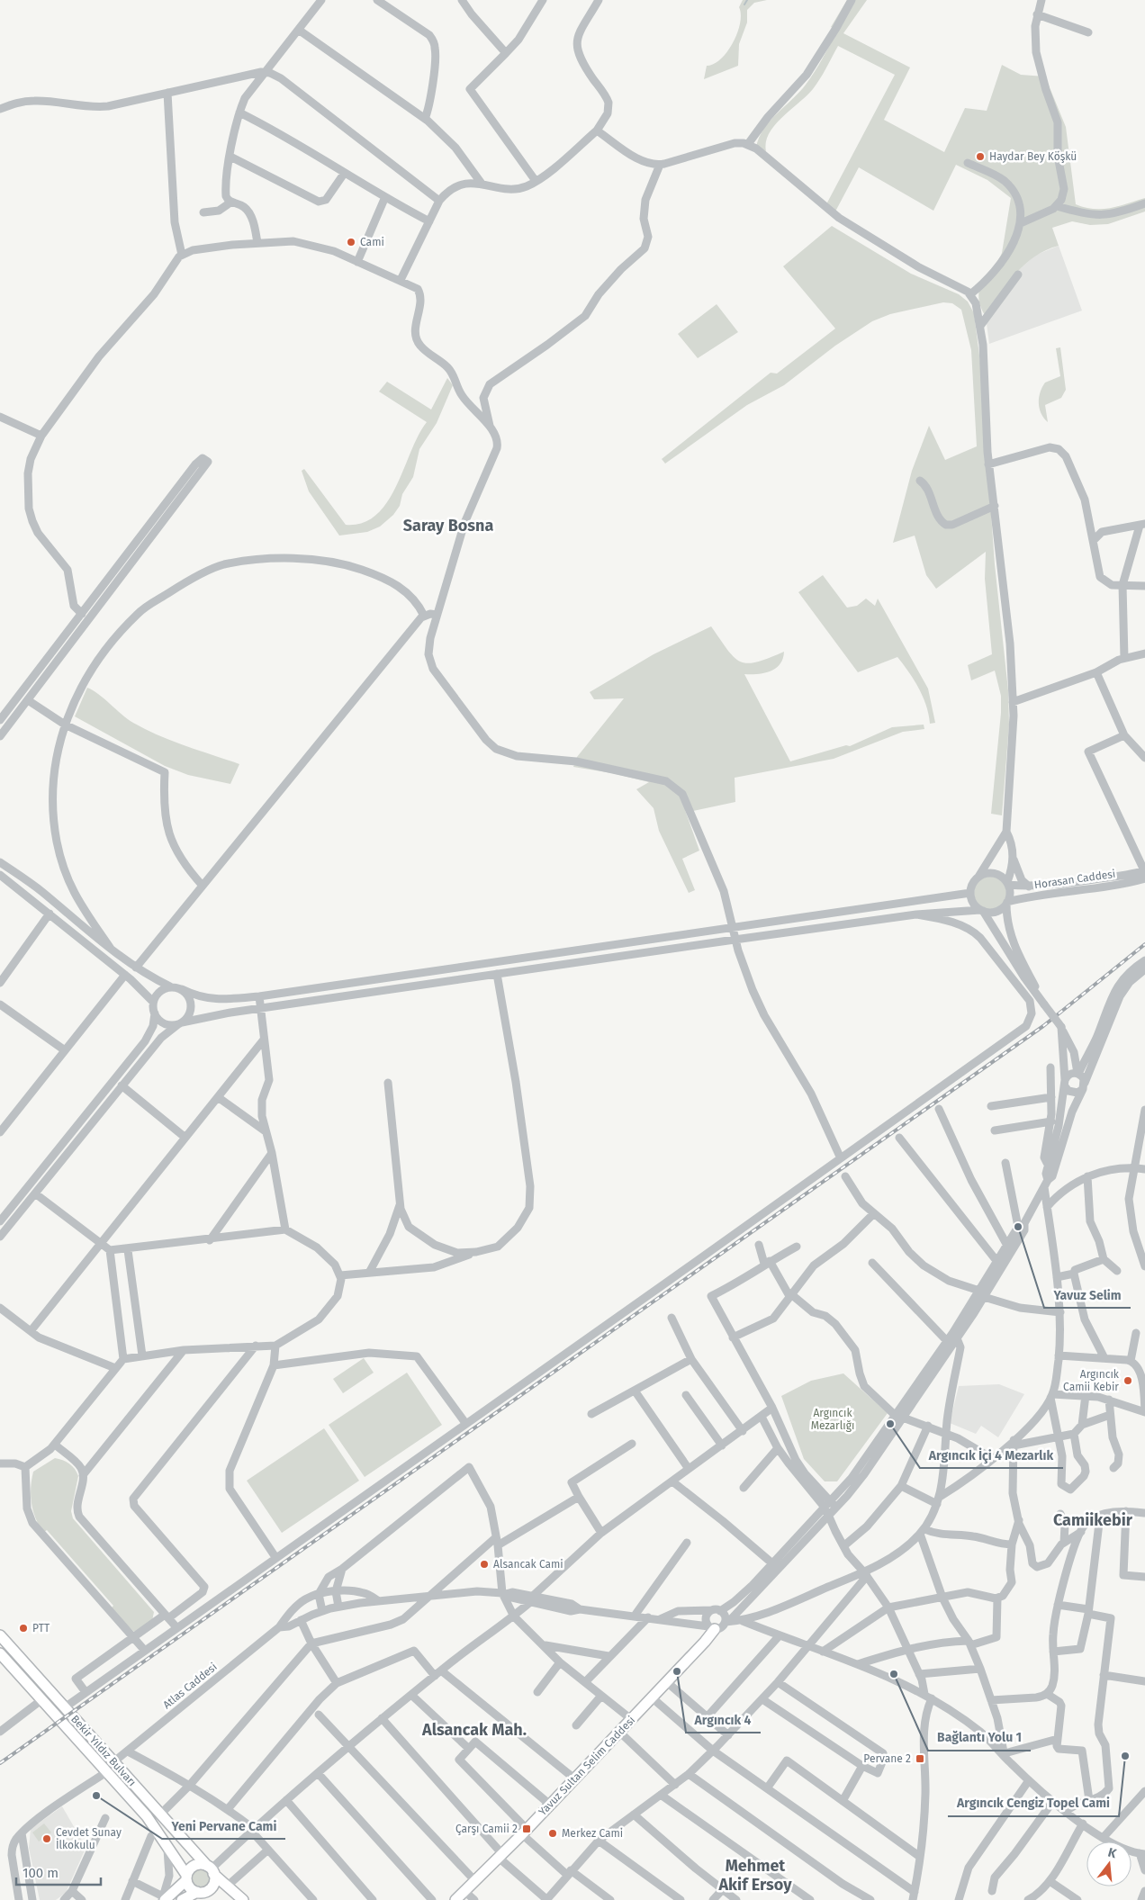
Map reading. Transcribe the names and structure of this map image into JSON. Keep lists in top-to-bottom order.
{
  "streets": {
    "main road": ["Bekir Yıldız Bulvarı", "Yavuz Sultan Selim Caddesi"],
    "street": ["Horasan Caddesi", "Atlas Caddesi"]
  },
  "crossings": [
    ["Atlas Caddesi", "Bekir Yıldız Bulvarı"],
    ["Atlas Caddesi", "Yavuz Sultan Selim Caddesi"]
  ],
  "districts": [
    "Saray Bosna",
    "Camiikebir",
    "Alsancak Mah.",
    "Mehmet Akif Ersoy"
  ],
  "parks": ["Argıncık Mezarlığı"],
  "places": {
    "other": [
      "Haydar Bey Köşkü",
      "Cami",
      "Yavuz Selim",
      "Argıncık Camii Kebir",
      "Argıncık İçi 4 Mezarlık",
      "Alsancak Cami",
      "PTT",
      "Argıncık 4",
      "Bağlantı Yolu 1",
      "Argıncık Cengiz Topel Cami",
      "Yeni Pervane Cami",
      "Merkez Cami",
      "Cevdet Sunay İlkokulu"
    ],
    "transit": ["Pervane 2", "Çarşı Camii 2"]
  },
  "scale_bar": "100 m",
  "north": "top"
}
